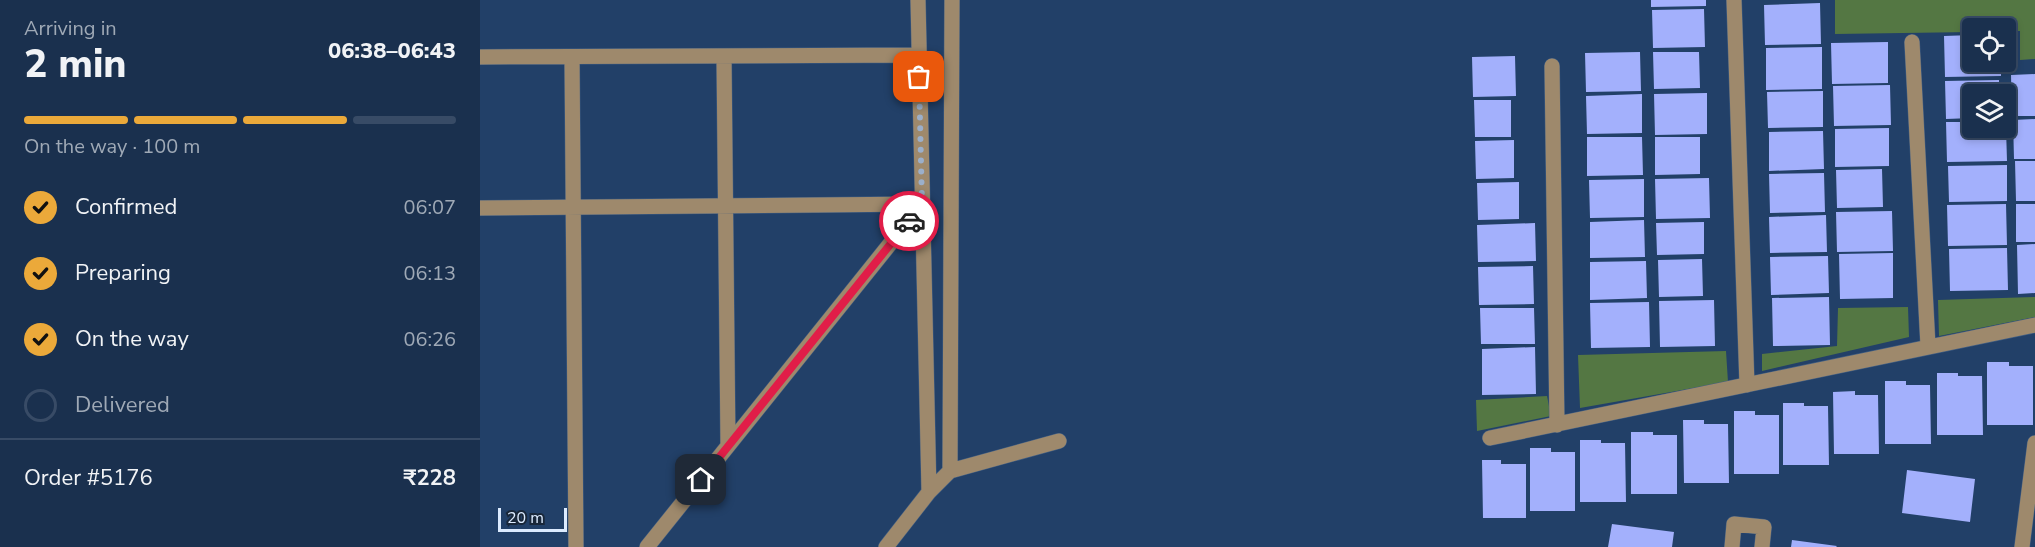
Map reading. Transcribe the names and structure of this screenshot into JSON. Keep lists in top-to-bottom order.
{
  "scale_bar": "20 m",
  "page": {
    "heading": ["2 min", "Arriving in", "06:38–06:43"],
    "panel": ["Order #5176", "₹228"],
    "bar": "On the way · 100 m",
    "list": [
      ["Confirmed", "06:07"],
      ["Preparing", "06:13"],
      ["On the way", "06:26"],
      "Delivered"
    ],
    "scale": "20 m"
  }
}
